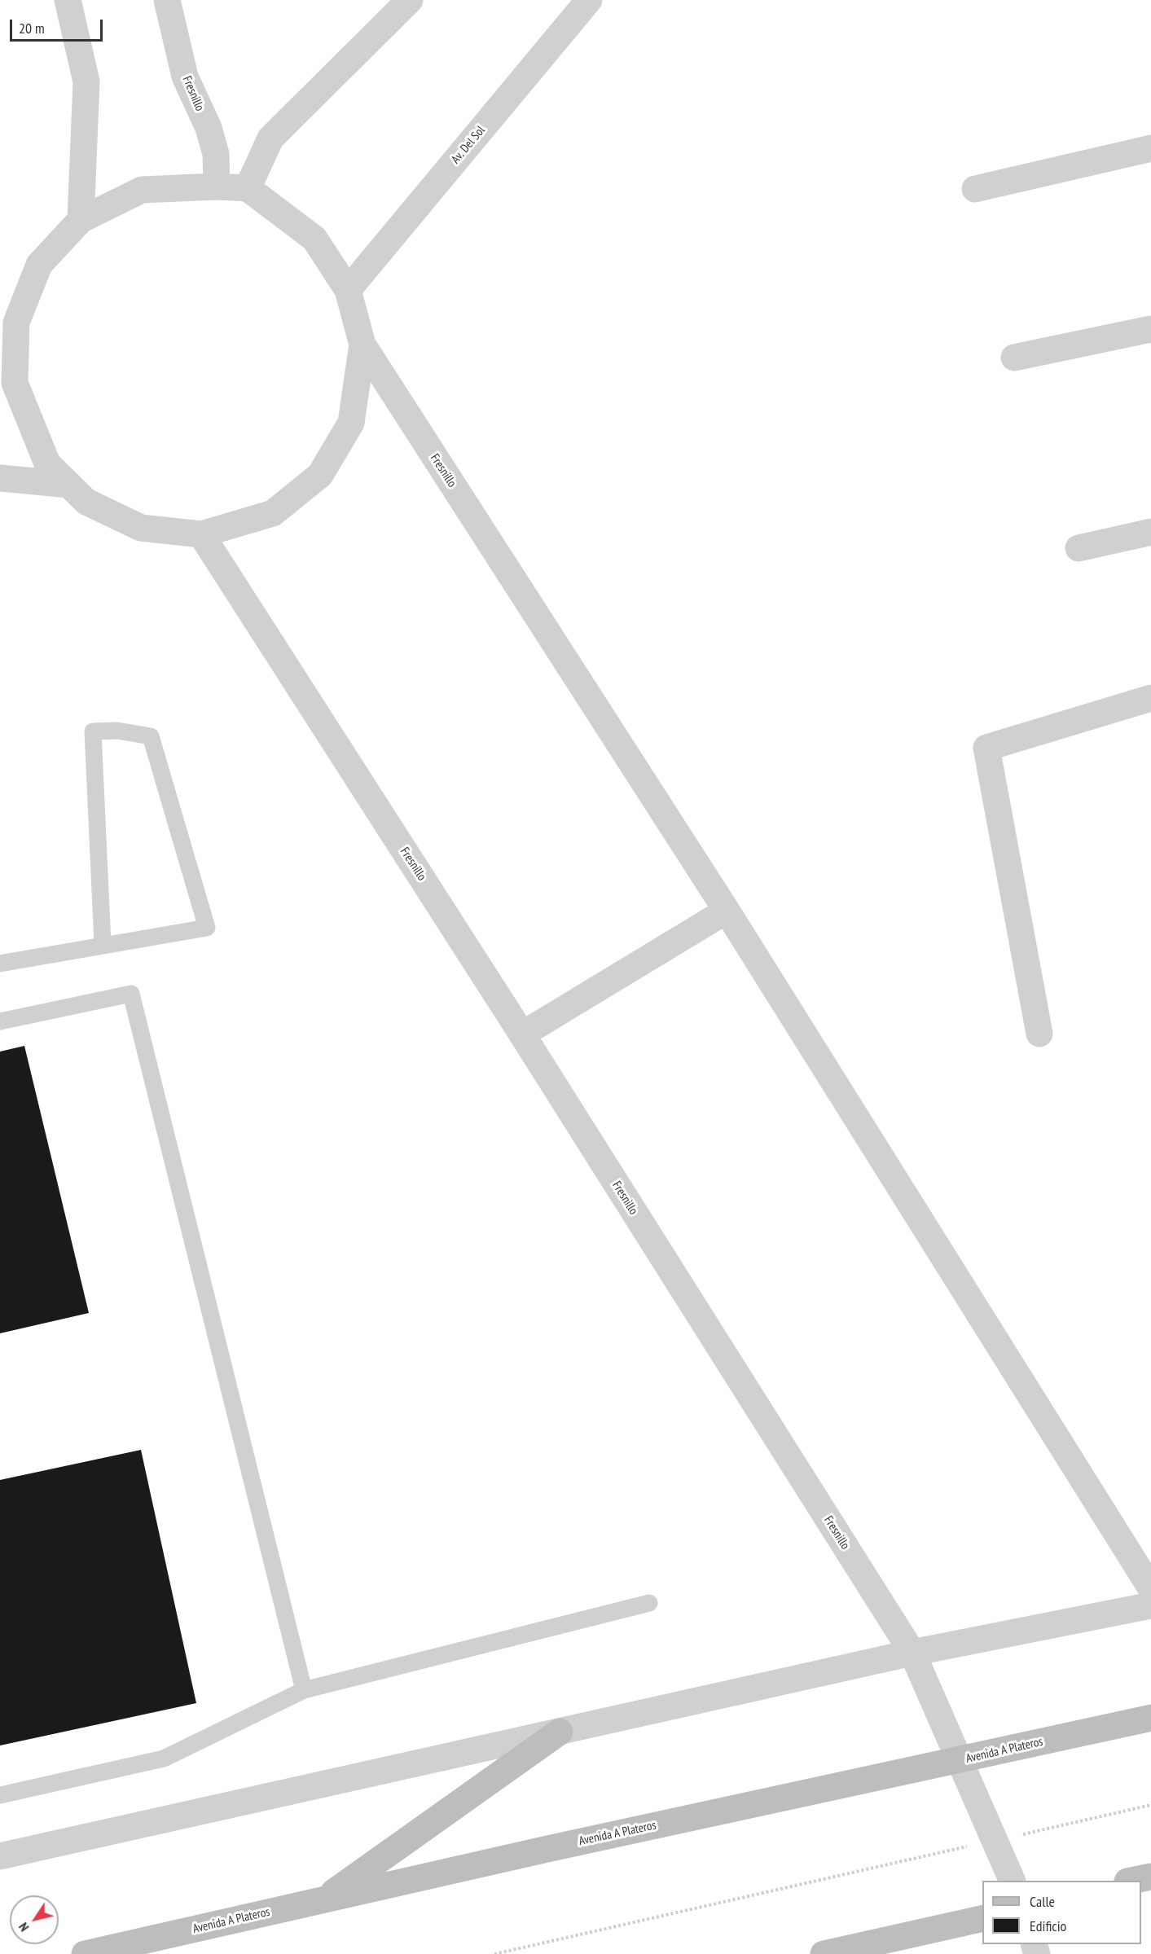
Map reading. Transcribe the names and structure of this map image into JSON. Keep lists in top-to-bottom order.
{
  "streets": {
    "main road": ["Avenida A Plateros"],
    "street": ["Fresnillo", "Av. Del Sol"]
  },
  "crossings": [
    ["Fresnillo", "Avenida A Plateros"]
  ],
  "legend": ["Calle", "Edificio"],
  "scale_bar": "20 m",
  "north": "bottom left"
}
